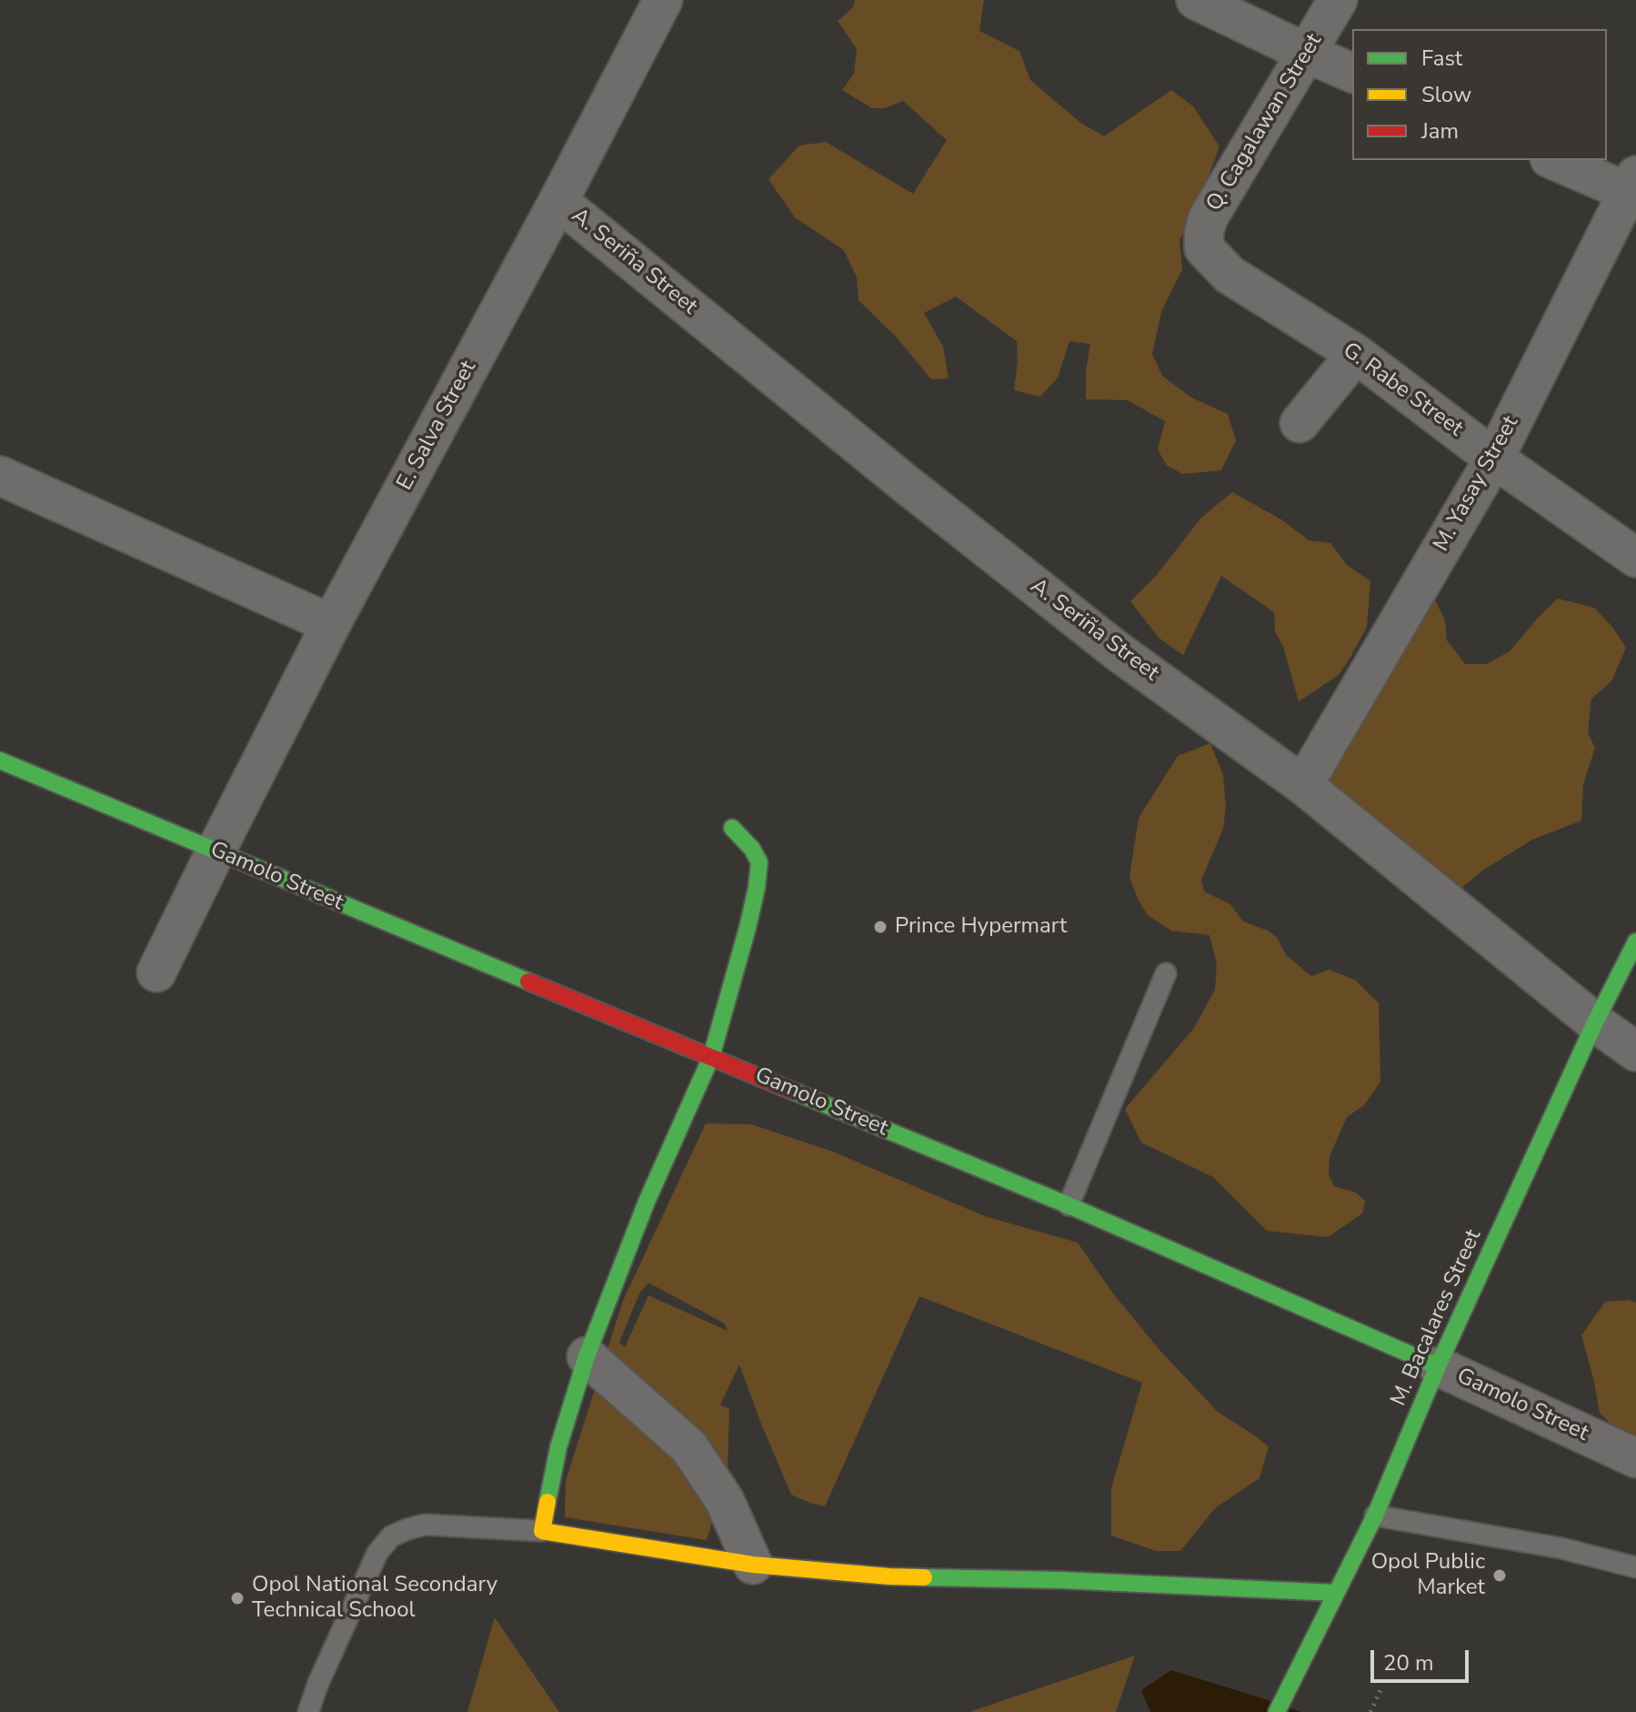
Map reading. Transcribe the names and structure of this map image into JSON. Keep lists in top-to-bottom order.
{
  "streets": {
    "street": [
      "Q. Cagalawan Street",
      "A. Seriña Street",
      "G. Rabe Street",
      "E. Salva Street",
      "M. Yasay Street",
      "Gamolo Street",
      "M. Bacalares Street"
    ]
  },
  "crossings": [
    ["Q. Cagalawan Street", "G. Rabe Street"],
    ["A. Seriña Street", "E. Salva Street"],
    ["A. Seriña Street", "M. Yasay Street"],
    ["A. Seriña Street", "M. Bacalares Street"],
    ["G. Rabe Street", "M. Yasay Street"],
    ["E. Salva Street", "Gamolo Street"],
    ["Gamolo Street", "M. Bacalares Street"]
  ],
  "places": ["Prince Hypermart", "Opol Public Market", "Opol National Secondary Technical School"],
  "legend": ["Fast", "Slow", "Jam"],
  "scale_bar": "20 m"
}
